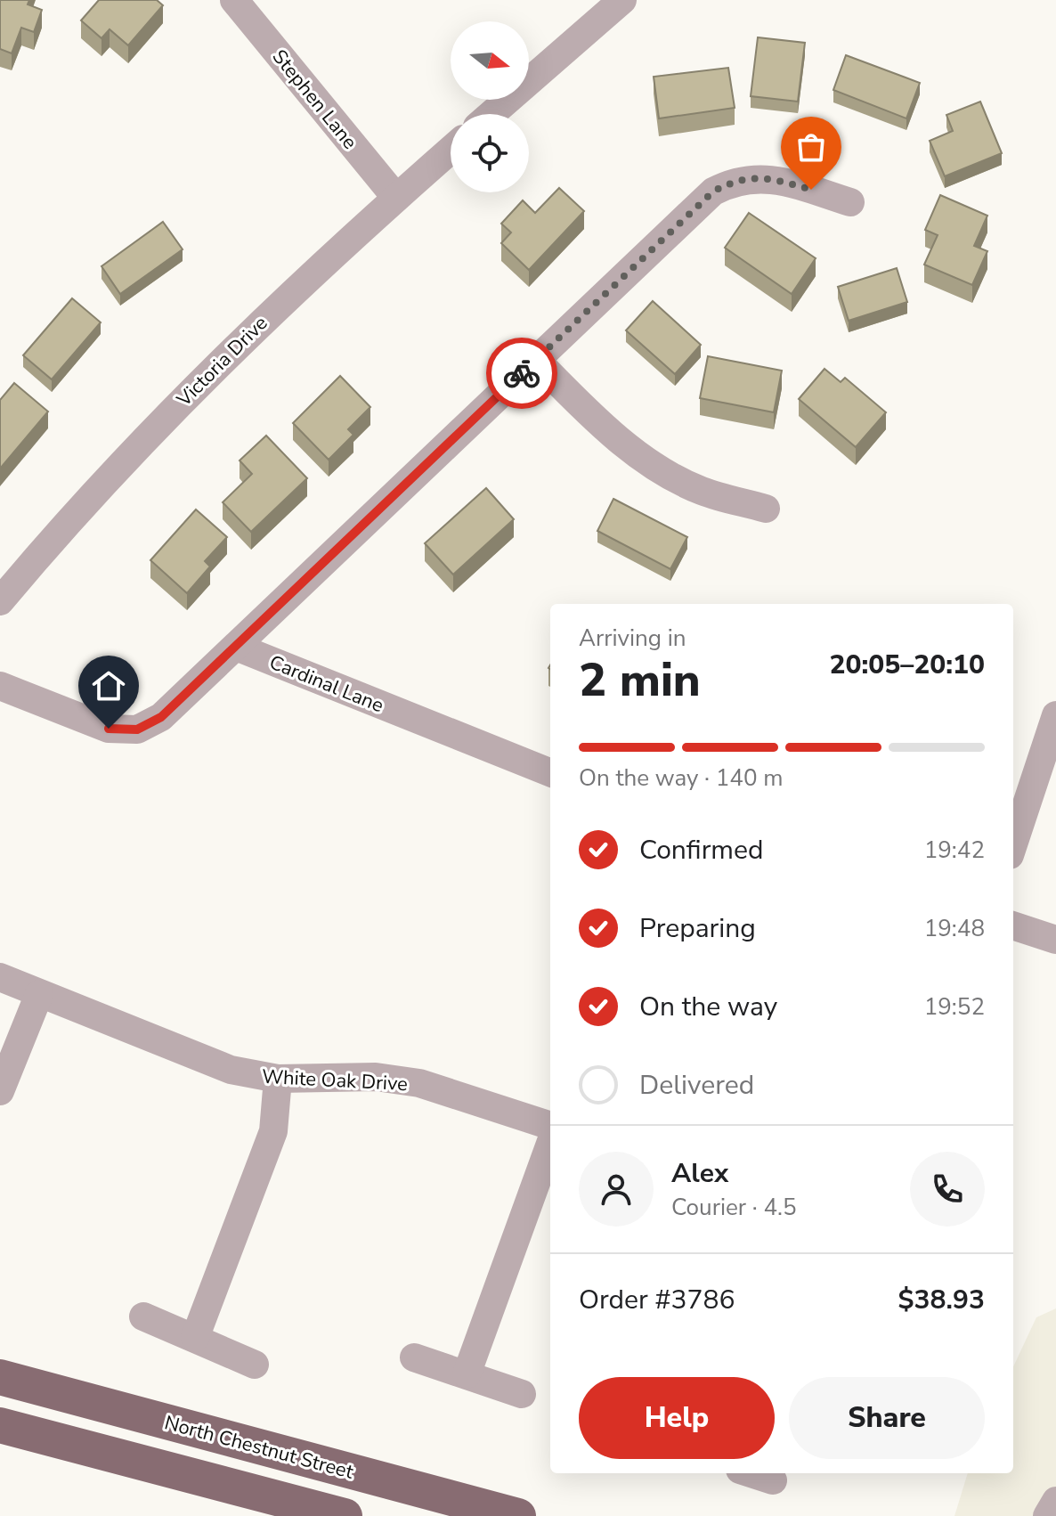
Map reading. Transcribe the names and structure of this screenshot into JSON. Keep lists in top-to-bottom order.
{
  "streets": {
    "main road": ["North Chestnut Street"],
    "street": [
      "Stephen Lane",
      "Victoria Drive",
      "Cardinal Lane",
      "White Oak Drive"
    ]
  },
  "crossings": [
    ["Stephen Lane", "Victoria Drive"]
  ],
  "north": "right",
  "page": {
    "heading": ["2 min", "Arriving in", "20:05–20:10"],
    "panel": [
      "Alex",
      "Courier · 4.5",
      "Order #3786",
      "$38.93"
    ],
    "bar": "On the way · 140 m",
    "list": [
      ["Confirmed", "19:42"],
      ["Preparing", "19:48"],
      ["On the way", "19:52"],
      "Delivered"
    ],
    "buttons": ["Help", "Share"]
  }
}
